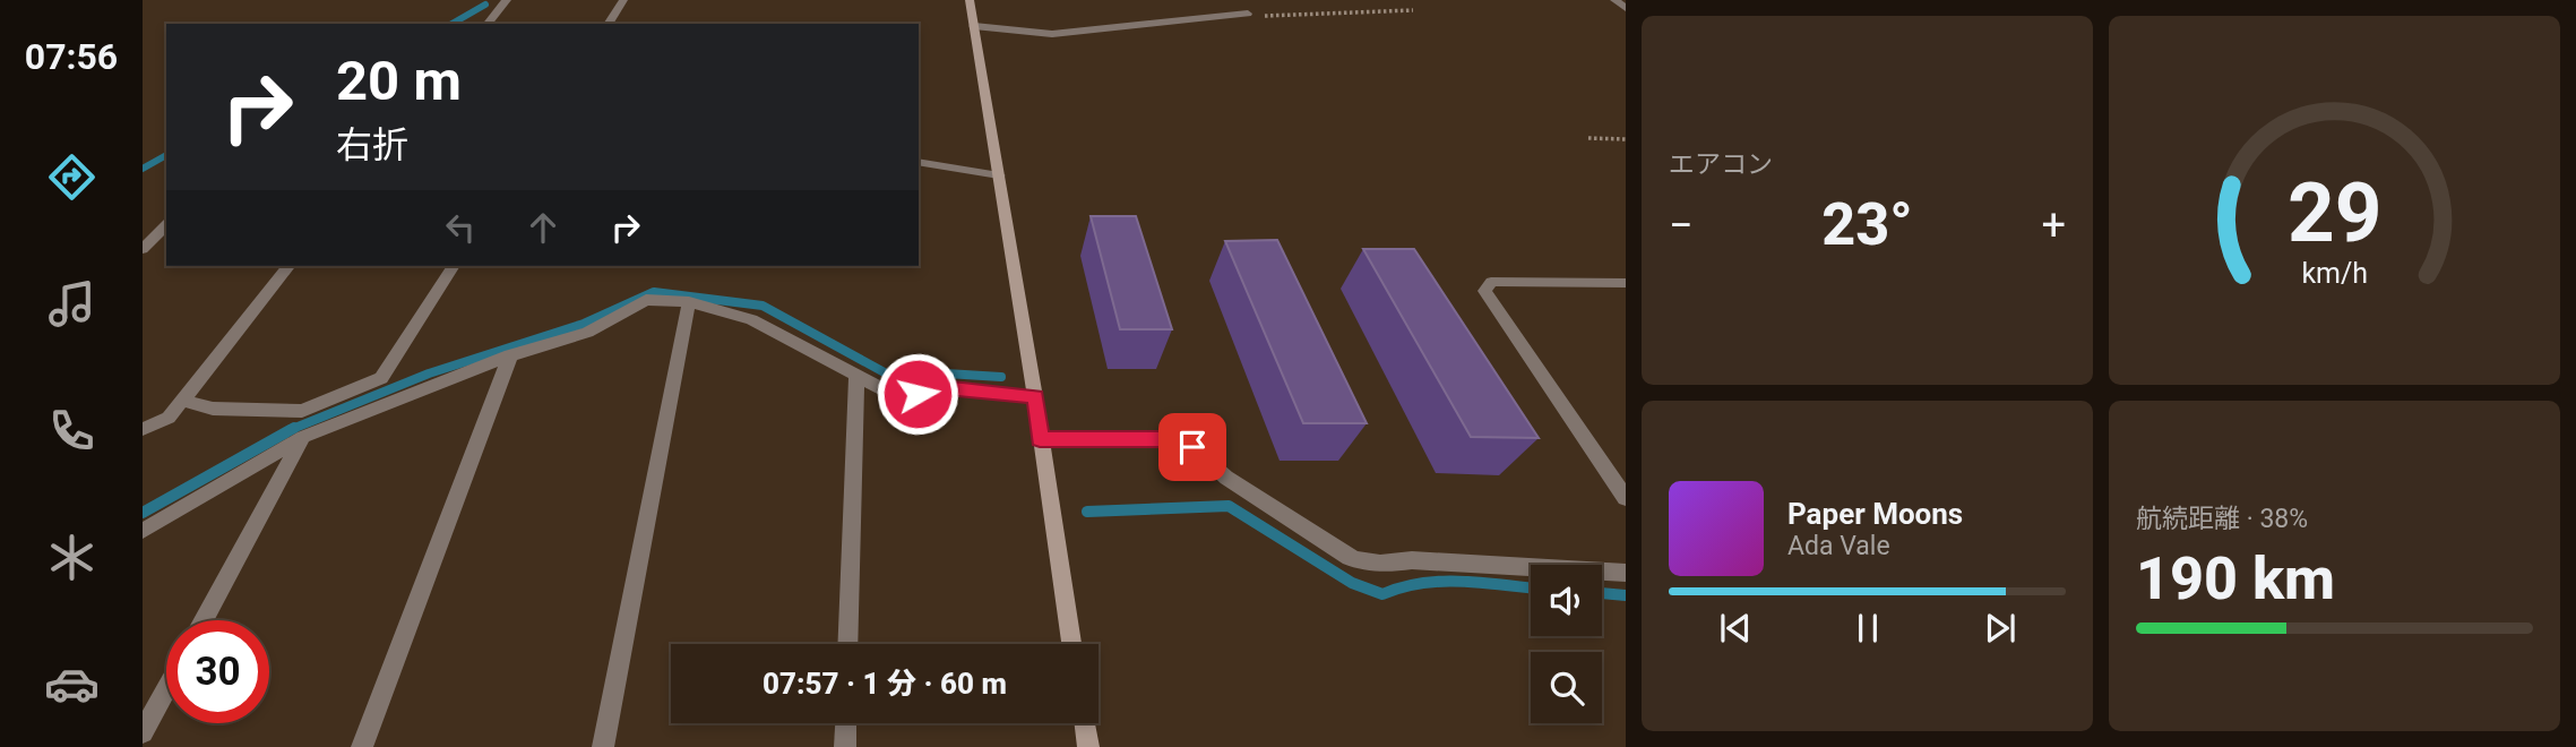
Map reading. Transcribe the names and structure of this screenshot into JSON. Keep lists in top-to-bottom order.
{
  "page": {
    "tabs": "07:56",
    "tile": [
      "エアコン",
      ["航続距離 · 38%", "190 km"]
    ],
    "turn": ["20 m", "右折"],
    "heat": ["−", "23°", "+"],
    "song": ["Paper Moons", "Ada Vale"],
    "limit": "30",
    "trip": "07:57 · 1 分 · 60 m",
    "gauge": ["29", "km/h"]
  }
}
